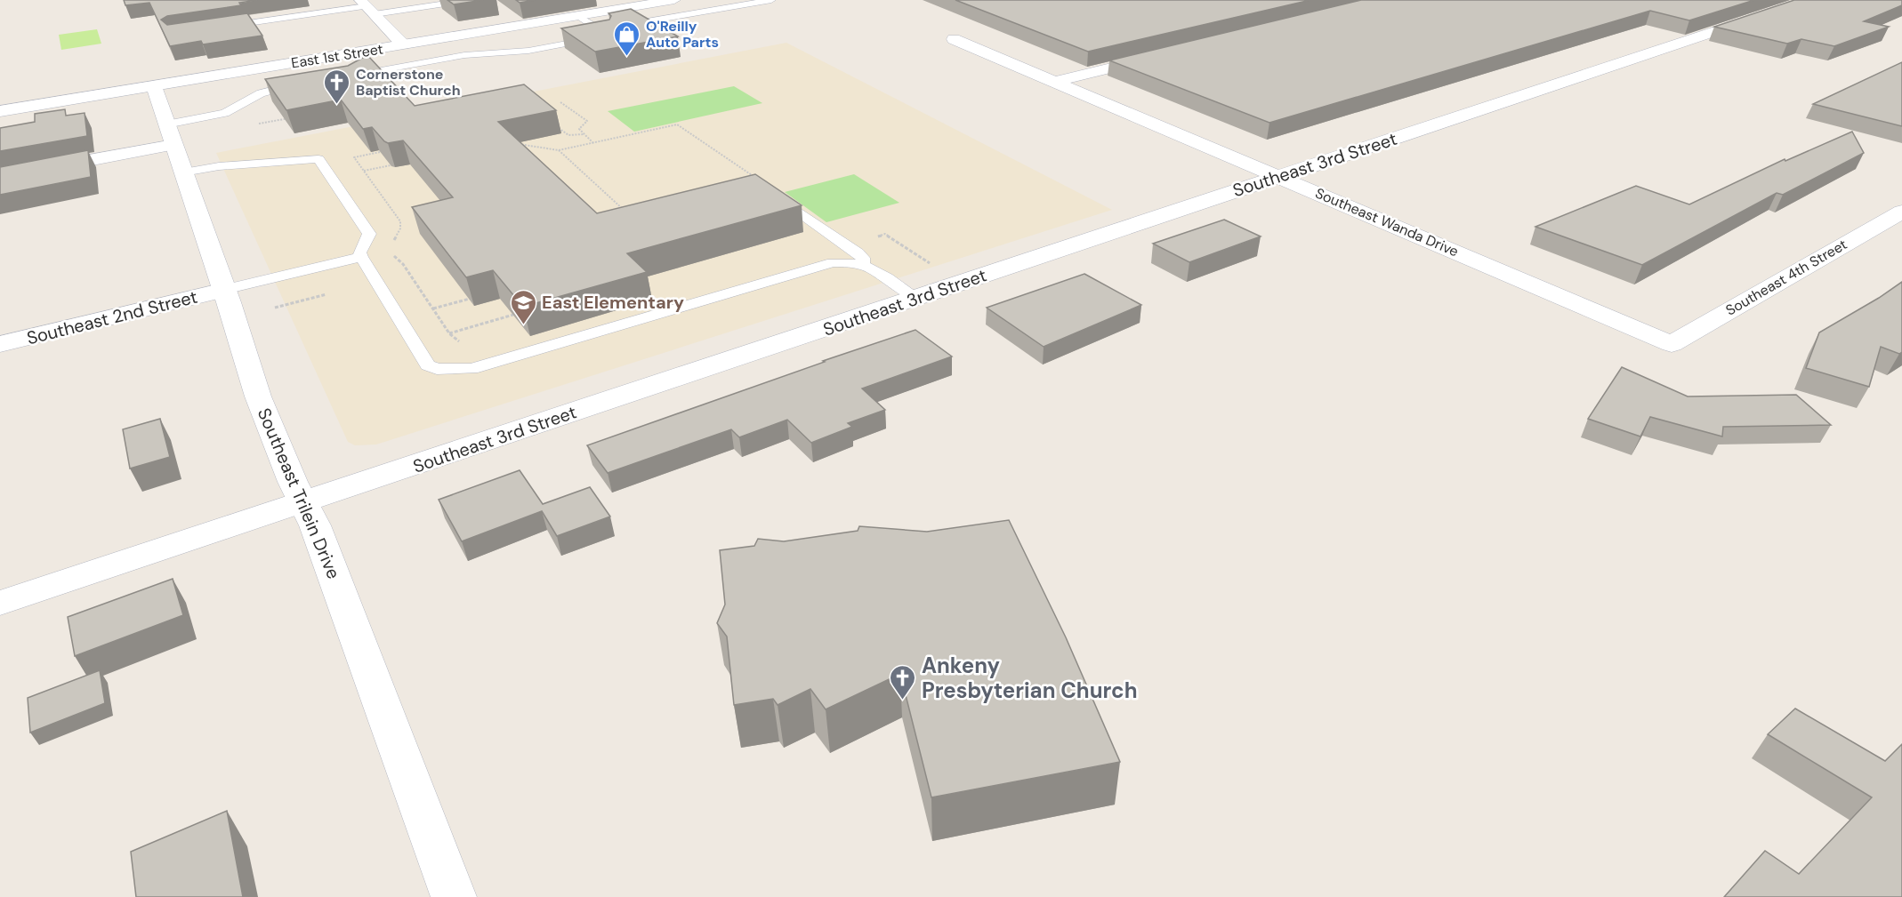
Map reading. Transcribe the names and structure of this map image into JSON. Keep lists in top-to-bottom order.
{
  "streets": {
    "street": [
      "East 1st Street",
      "Southeast 3rd Street",
      "Southeast Wanda Drive",
      "Southeast 4th Street",
      "Southeast 2nd Street",
      "Southeast Trilein Drive"
    ]
  },
  "crossings": [
    ["East 1st Street", "Southeast Trilein Drive"],
    ["Southeast 3rd Street", "Southeast Wanda Drive"],
    ["Southeast 3rd Street", "Southeast Trilein Drive"],
    ["Southeast Wanda Drive", "Southeast 4th Street"],
    ["Southeast 2nd Street", "Southeast Trilein Drive"]
  ],
  "places": {
    "shop": ["O'Reilly Auto Parts"],
    "church": ["Cornerstone Baptist Church", "Ankeny Presbyterian Church"],
    "school or university": ["East Elementary"]
  }
}
